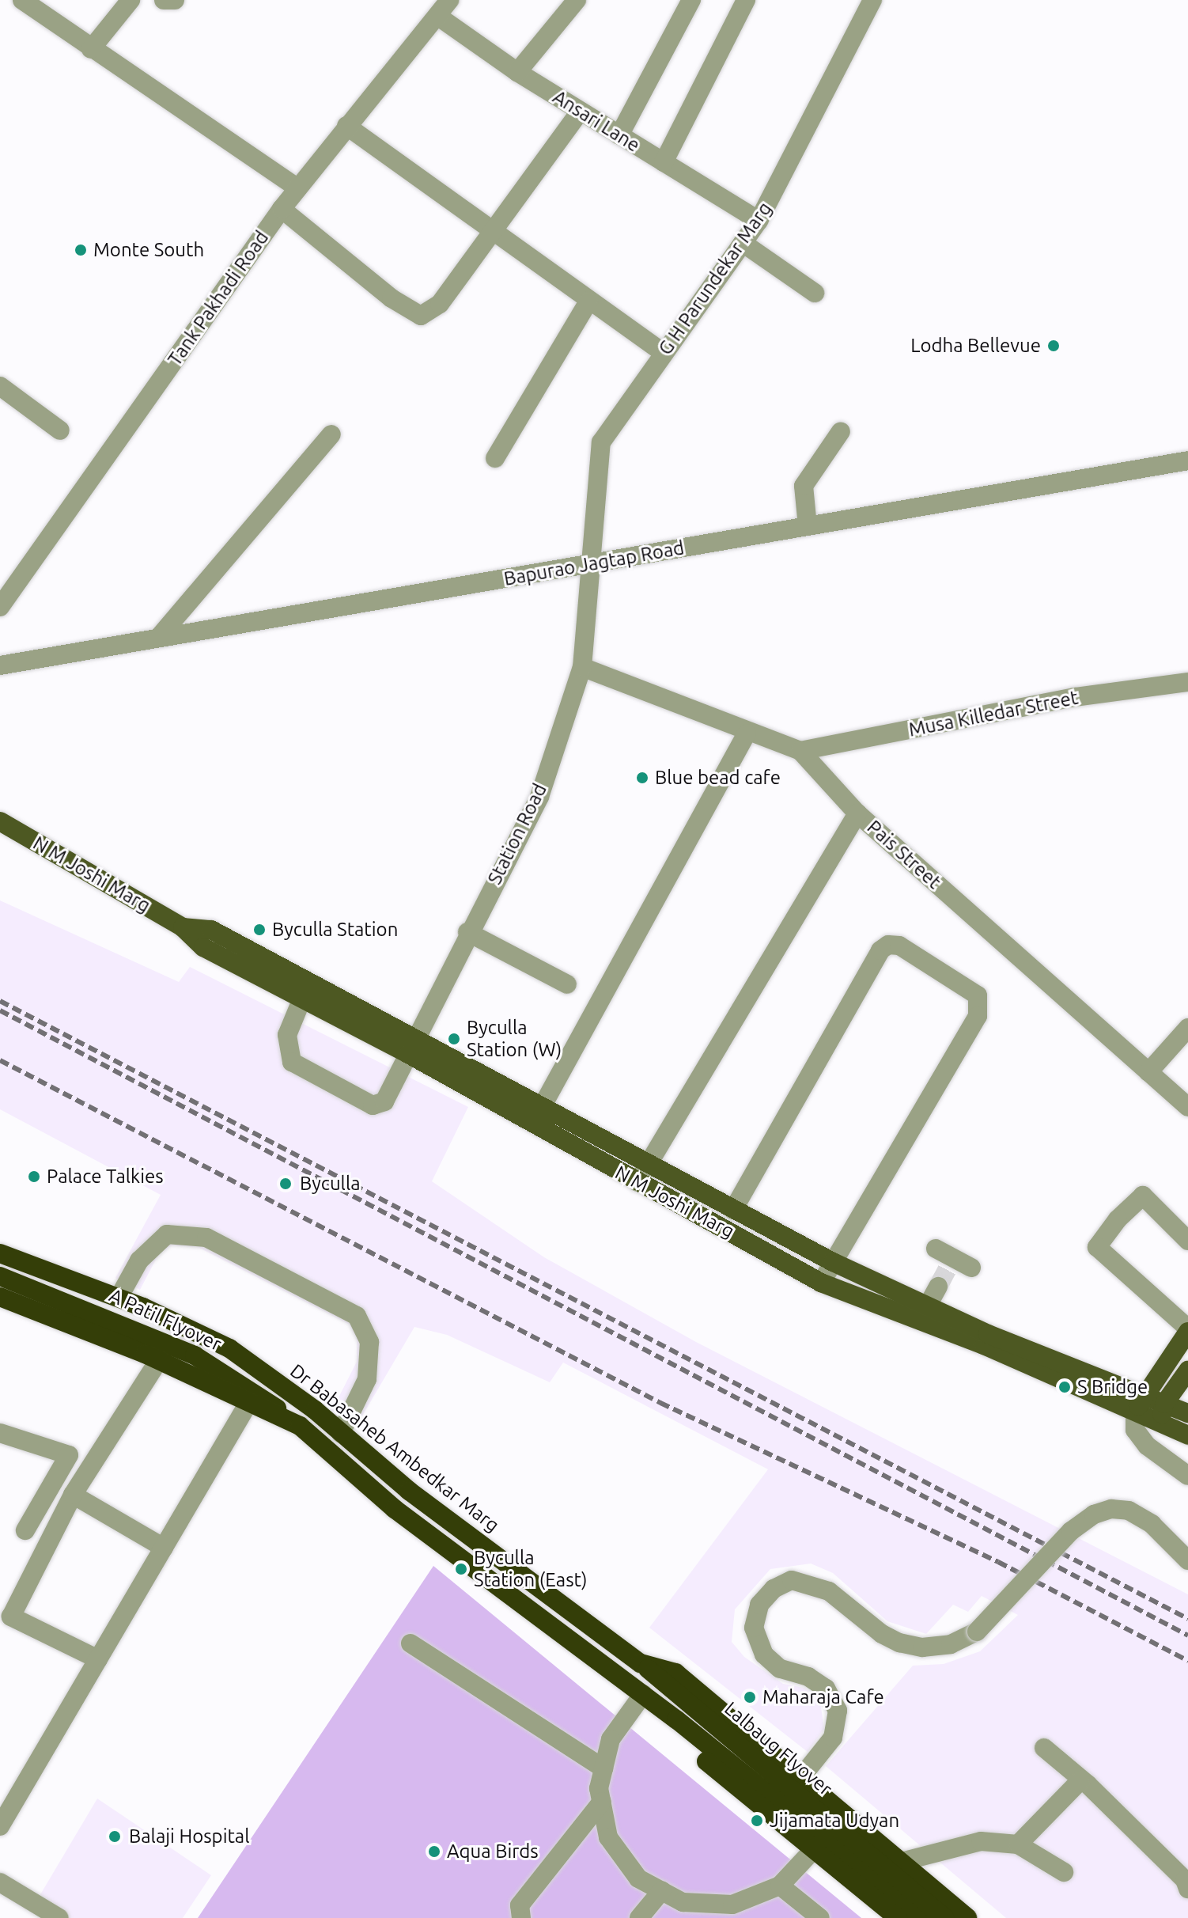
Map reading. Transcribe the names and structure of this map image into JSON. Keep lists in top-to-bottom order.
{
  "streets": {
    "highway": ["A Patil Flyover", "Dr Babasaheb Ambedkar Marg", "Lalbaug Flyover"],
    "main road": ["N M Joshi Marg"],
    "street": [
      "Ansari Lane",
      "G H Parundekar Marg",
      "Tank Pakhadi Road",
      "Bapurao Jagtap Road",
      "Musa Killedar Street",
      "Station Road",
      "Pais Street"
    ]
  },
  "crossings": [
    ["Ansari Lane", "G H Parundekar Marg"],
    ["Ansari Lane", "Tank Pakhadi Road"],
    ["G H Parundekar Marg", "Bapurao Jagtap Road"],
    ["G H Parundekar Marg", "Station Road"],
    ["Bapurao Jagtap Road", "Station Road"],
    ["Musa Killedar Street", "Pais Street"],
    ["Station Road", "Pais Street"],
    ["Station Road", "N M Joshi Marg"],
    ["Dr Babasaheb Ambedkar Marg", "Lalbaug Flyover"]
  ],
  "places": [
    "Monte South",
    "Lodha Bellevue",
    "Blue bead cafe",
    "Byculla Station",
    "Byculla Station (W)",
    "Palace Talkies",
    "Byculla",
    "S Bridge",
    "Byculla Station (East)",
    "Maharaja Cafe",
    "Jijamata Udyan",
    "Balaji Hospital",
    "Aqua Birds"
  ]
}
